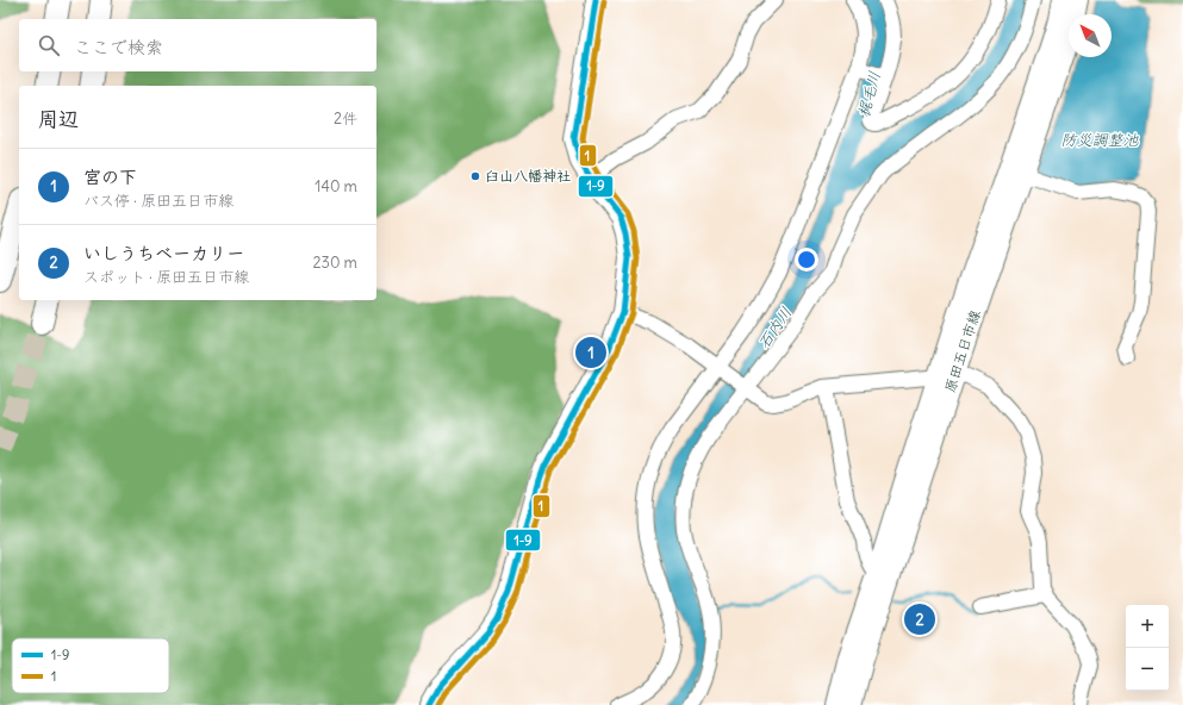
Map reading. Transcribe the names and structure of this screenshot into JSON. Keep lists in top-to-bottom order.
{
  "streets": {
    "main road": ["原田五日市線"]
  },
  "water": ["梶毛川", "防災調整池", "石内川"],
  "places": ["臼山八幡神社"],
  "lines": ["transit line 1-9", "transit line 1"],
  "legend": ["1-9", "1"],
  "north": "top left",
  "page": {
    "search": "ここで検索",
    "heading": ["周辺", "2件"],
    "list": [
      {
        "mark": "1",
        "name": "宮の下",
        "note": "バス停 · 原田五日市線",
        "value": "140 m"
      },
      {
        "mark": "2",
        "name": "いしうちベーカリー",
        "note": "スポット · 原田五日市線",
        "value": "230 m"
      }
    ],
    "pins": ["1", "2"],
    "map_buttons": ["+", "−"]
  }
}
